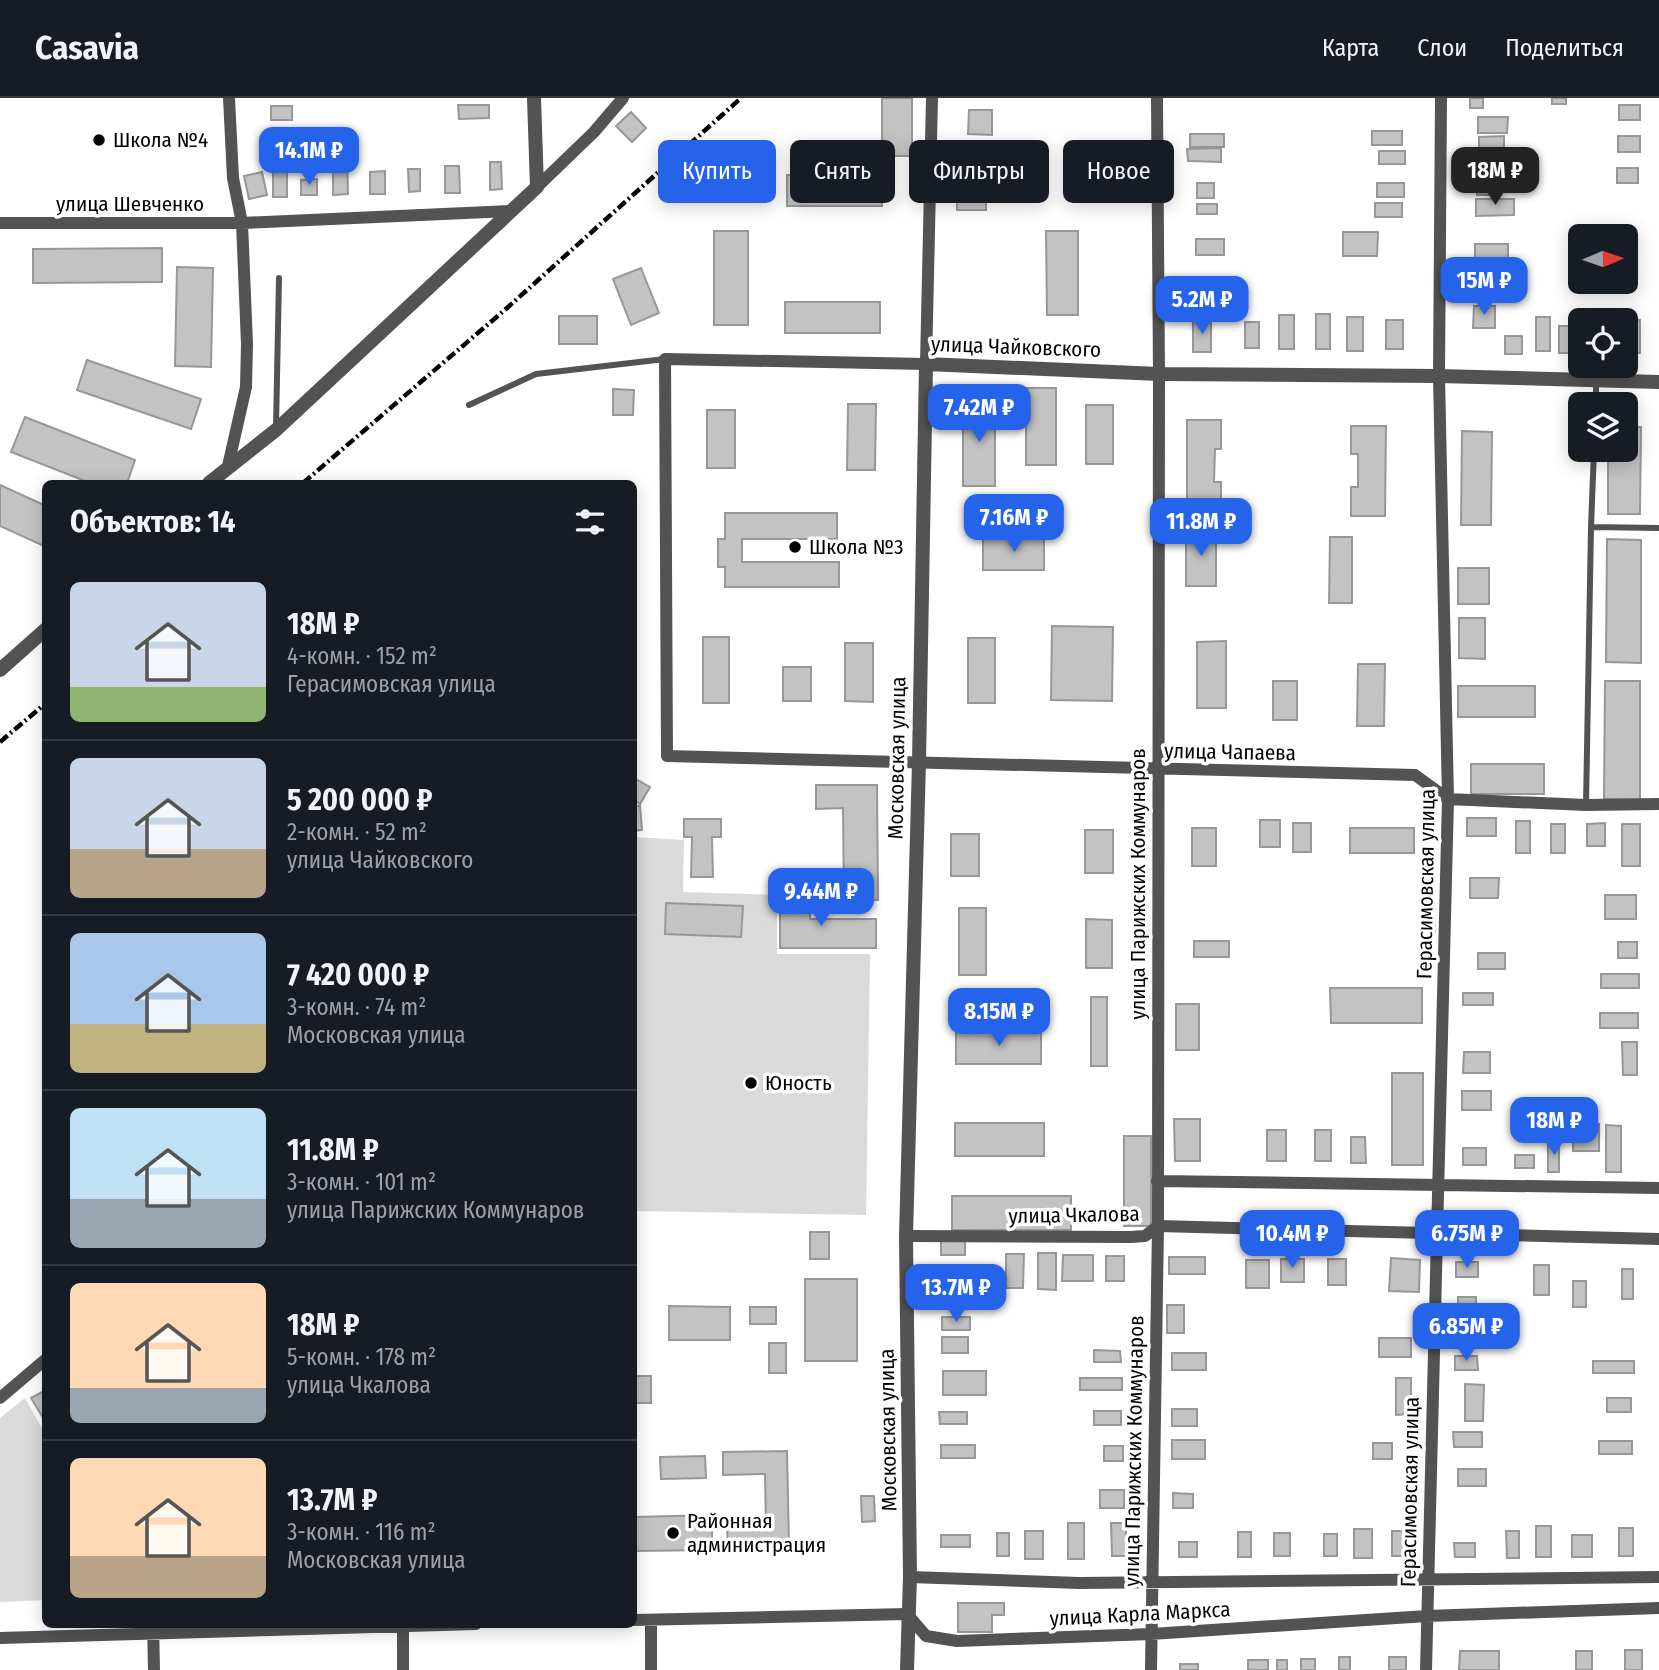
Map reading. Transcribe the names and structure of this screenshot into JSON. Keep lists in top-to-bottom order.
{
  "streets": {
    "street": [
      "улица Шевченко",
      "улица Чайковского",
      "улица Чапаева",
      "Московская улица",
      "улица Парижских Коммунаров",
      "Герасимовская улица",
      "улица Чкалова",
      "улица Карла Маркса"
    ]
  },
  "crossings": [
    ["улица Чайковского", "улица Чапаева"],
    ["улица Чайковского", "Московская улица"],
    ["улица Чайковского", "улица Парижских Коммунаров"],
    ["улица Чайковского", "Герасимовская улица"],
    ["улица Чапаева", "Московская улица"],
    ["улица Чапаева", "улица Парижских Коммунаров"],
    ["улица Чапаева", "Герасимовская улица"],
    ["Московская улица", "улица Чкалова"],
    ["Московская улица", "улица Карла Маркса"],
    ["улица Парижских Коммунаров", "улица Чкалова"],
    ["улица Парижских Коммунаров", "улица Карла Маркса"],
    ["Герасимовская улица", "улица Чкалова"],
    ["Герасимовская улица", "улица Карла Маркса"]
  ],
  "places": [
    "Школа №4",
    "Школа №3",
    "Юность",
    "Районная администрация"
  ],
  "north": "right",
  "page": {
    "header": "Casavia",
    "nav": ["Карта", "Слои", "Поделиться"],
    "price": [
      "14.1M ₽",
      "18M ₽",
      "15M ₽",
      "5.2M ₽",
      "7.42M ₽",
      "7.16M ₽",
      "11.8M ₽",
      "9.44M ₽",
      "8.15M ₽",
      "18M ₽",
      "10.4M ₽",
      "6.75M ₽",
      "13.7M ₽",
      "6.85M ₽"
    ],
    "chip": [
      "Купить",
      "Снять",
      "Фильтры",
      "Новое"
    ],
    "heading": "Объектов: 14",
    "list": [
      {
        "name": "18M ₽",
        "note": "4-комн. · 152 m² · Герасимовская улица"
      },
      {
        "name": "5 200 000 ₽",
        "note": "2-комн. · 52 m² · улица Чайковского"
      },
      {
        "name": "7 420 000 ₽",
        "note": "3-комн. · 74 m² · Московская улица"
      },
      {
        "name": "11.8M ₽",
        "note": "3-комн. · 101 m² · улица Парижских Коммунаров"
      },
      {
        "name": "18M ₽",
        "note": "5-комн. · 178 m² · улица Чкалова"
      },
      {
        "name": "13.7M ₽",
        "note": "3-комн. · 116 m² · Московская улица"
      }
    ]
  }
}
